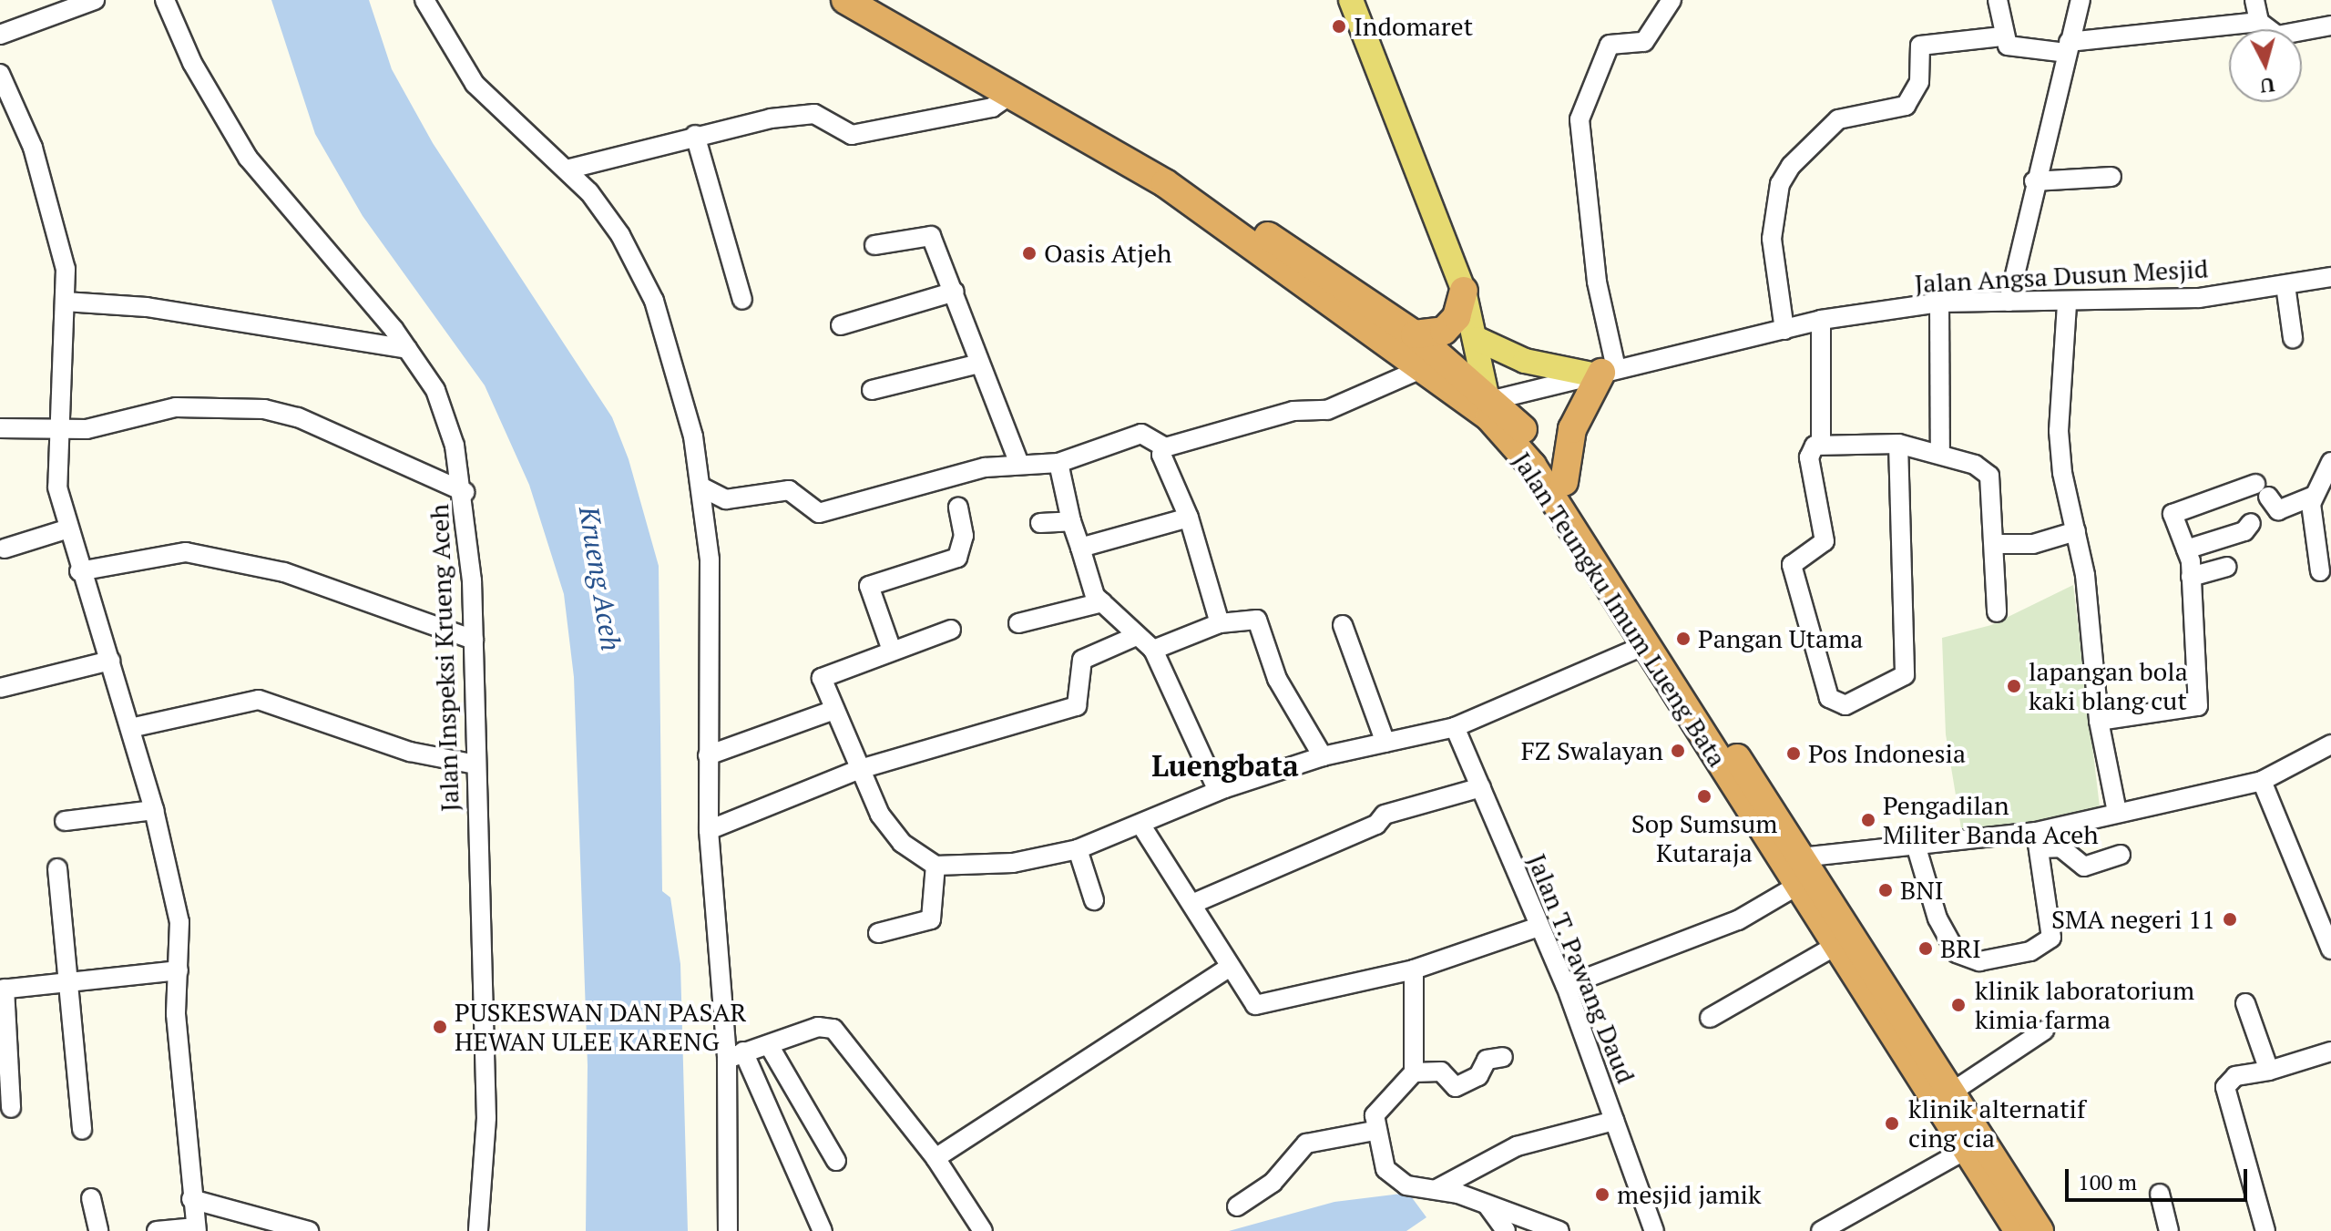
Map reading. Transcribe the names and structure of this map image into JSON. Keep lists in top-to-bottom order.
{
  "streets": {
    "highway": ["Jalan Teungku Imum Lueng Bata"],
    "street": ["Jalan Angsa Dusun Mesjid", "Jalan Inspeksi Krueng Aceh", "Jalan T. Pawang Daud"]
  },
  "crossings": [
    ["Jalan Angsa Dusun Mesjid", "Jalan Teungku Imum Lueng Bata"]
  ],
  "districts": ["Luengbata"],
  "water": ["Krueng Aceh"],
  "places": [
    "Indomaret",
    "Oasis Atjeh",
    "Pangan Utama",
    "lapangan bola kaki blang cut",
    "FZ Swalayan",
    "Pos Indonesia",
    "Sop Sumsum Kutaraja",
    "Pengadilan Militer Banda Aceh",
    "BNI",
    "SMA negeri 11",
    "BRI",
    "klinik laboratorium kimia farma",
    "PUSKESWAN DAN PASAR HEWAN ULEE KARENG",
    "klinik alternatif cing cia",
    "mesjid jamik"
  ],
  "scale_bar": "100 m",
  "north": "bottom"
}
